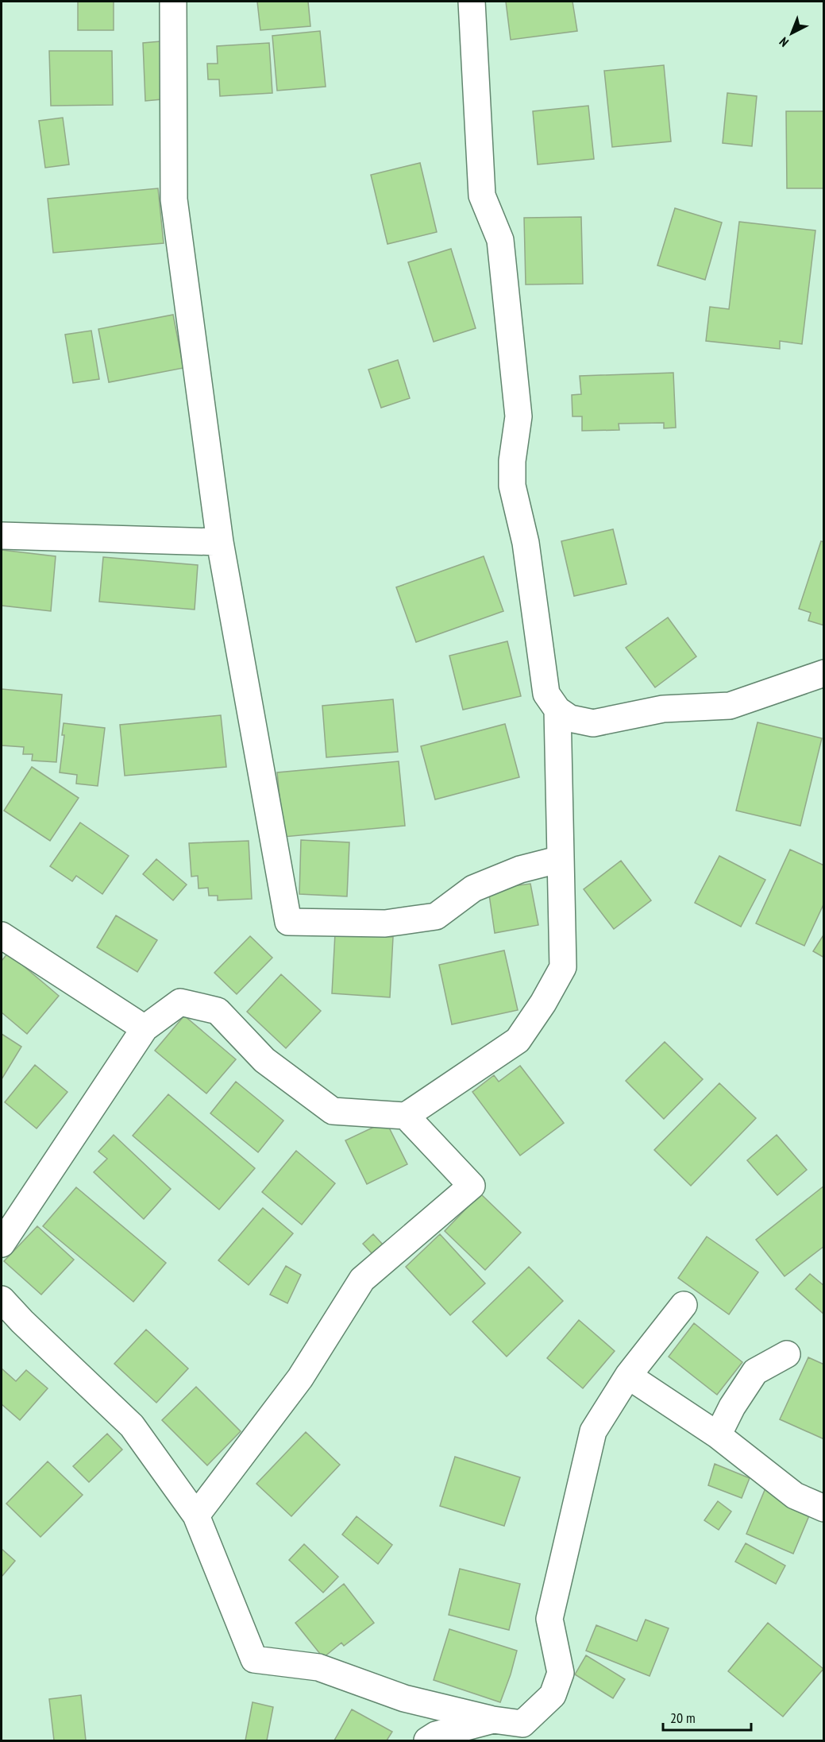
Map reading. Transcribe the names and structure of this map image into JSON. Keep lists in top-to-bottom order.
{
  "scale_bar": "20 m",
  "north": "bottom left"
}
